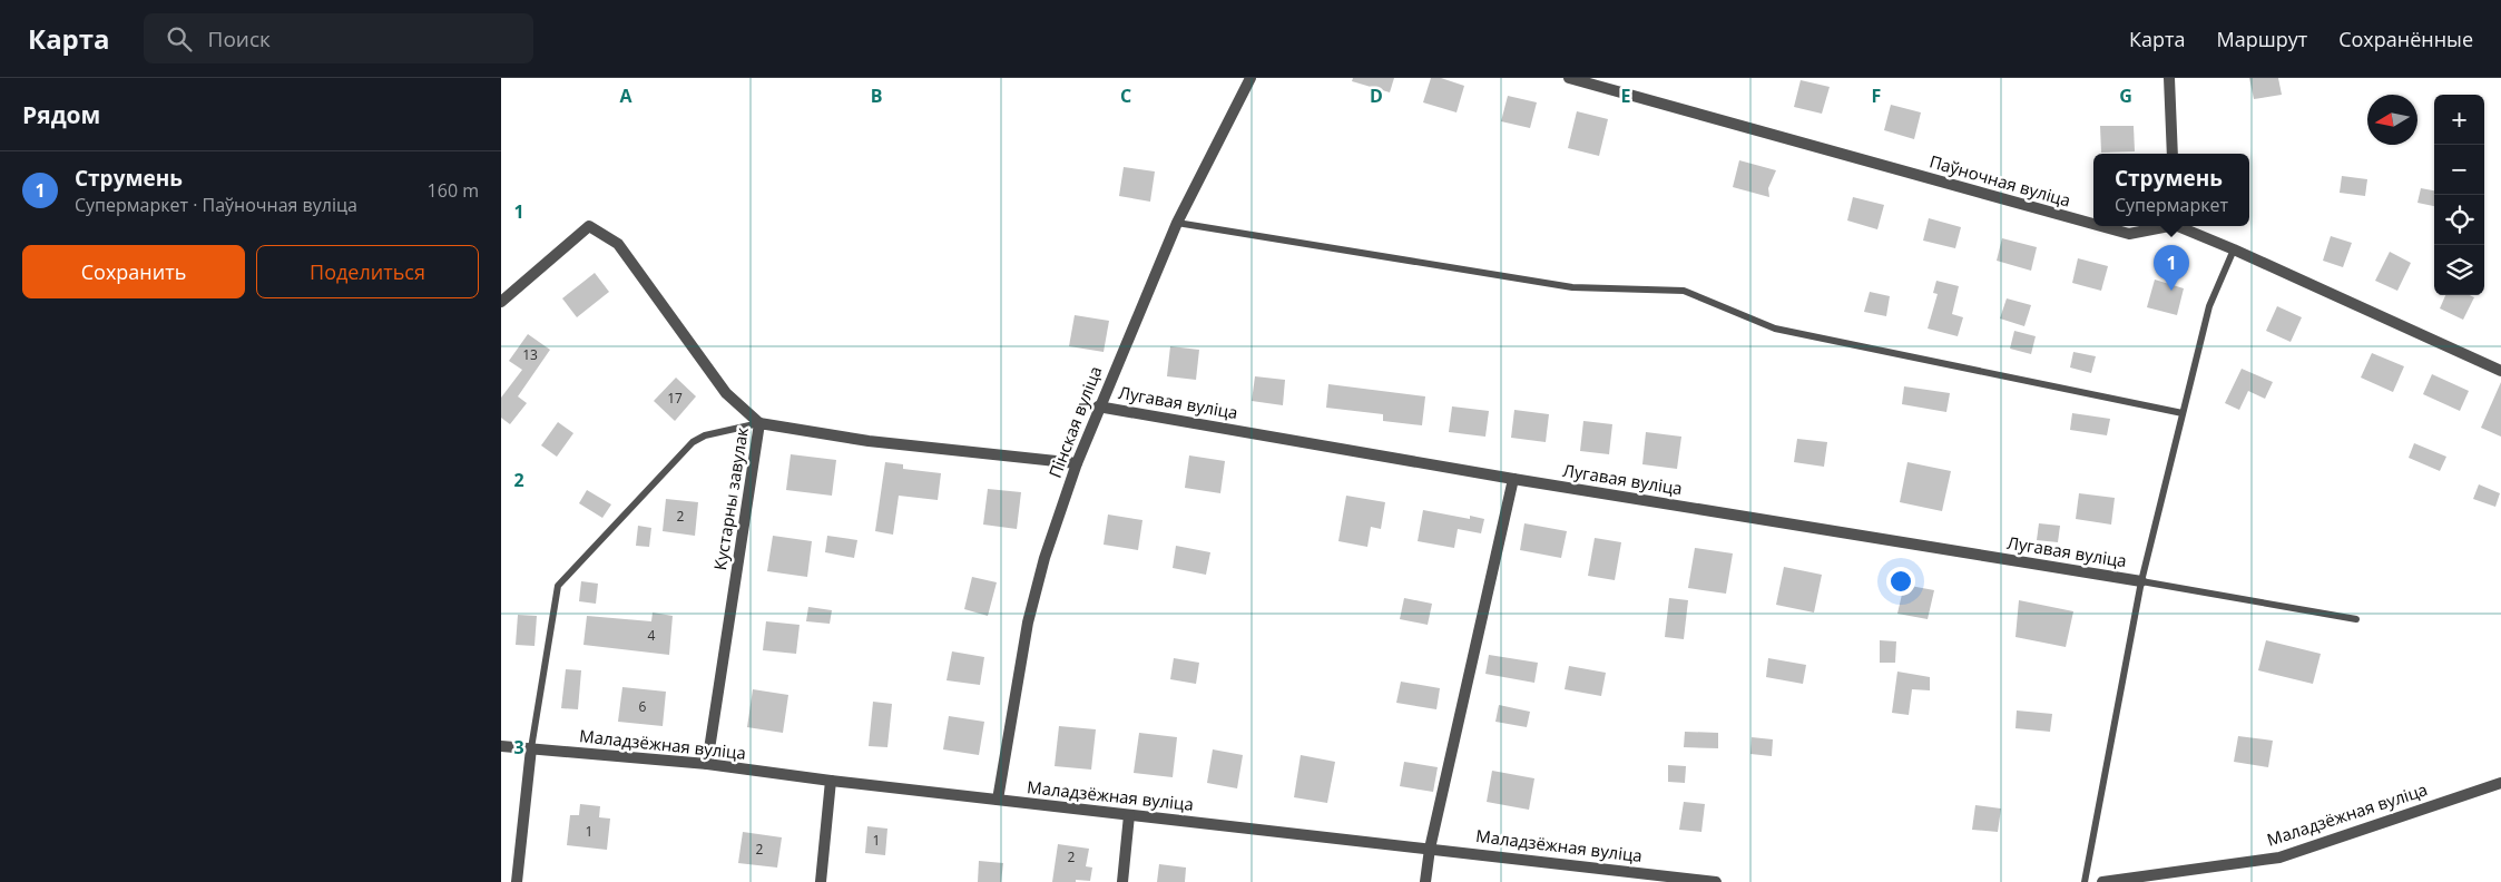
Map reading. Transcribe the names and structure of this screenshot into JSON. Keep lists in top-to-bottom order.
{
  "streets": {
    "street": [
      "Паўночная вуліца",
      "Лугавая вуліца",
      "Пінская вуліца",
      "Кустарны завулак",
      "Маладзёжная вуліца"
    ]
  },
  "crossings": [
    ["Лугавая вуліца", "Пінская вуліца"],
    ["Пінская вуліца", "Кустарны завулак"],
    ["Пінская вуліца", "Маладзёжная вуліца"],
    ["Кустарны завулак", "Маладзёжная вуліца"]
  ],
  "house_numbers": [
    "13",
    "17",
    "2",
    "4",
    "6",
    "1",
    "1",
    "2",
    "2"
  ],
  "north": "left",
  "page": {
    "header": "Карта",
    "search": "Поиск",
    "nav": ["Карта", "Маршрут", "Сохранённые"],
    "heading": "Рядом",
    "map_buttons": ["+", "−"],
    "list": [
      {
        "mark": "1",
        "name": "Струмень",
        "note": "Супермаркет · Паўночная вуліца",
        "value": "160 m"
      }
    ],
    "popup": ["Струмень", "Супермаркет"],
    "buttons": ["Сохранить", "Поделиться"],
    "pins": "1"
  },
  "grid": {
    "columns": [
      "A",
      "B",
      "C",
      "D",
      "E",
      "F",
      "G"
    ],
    "rows": ["1", "2", "3"]
  }
}
